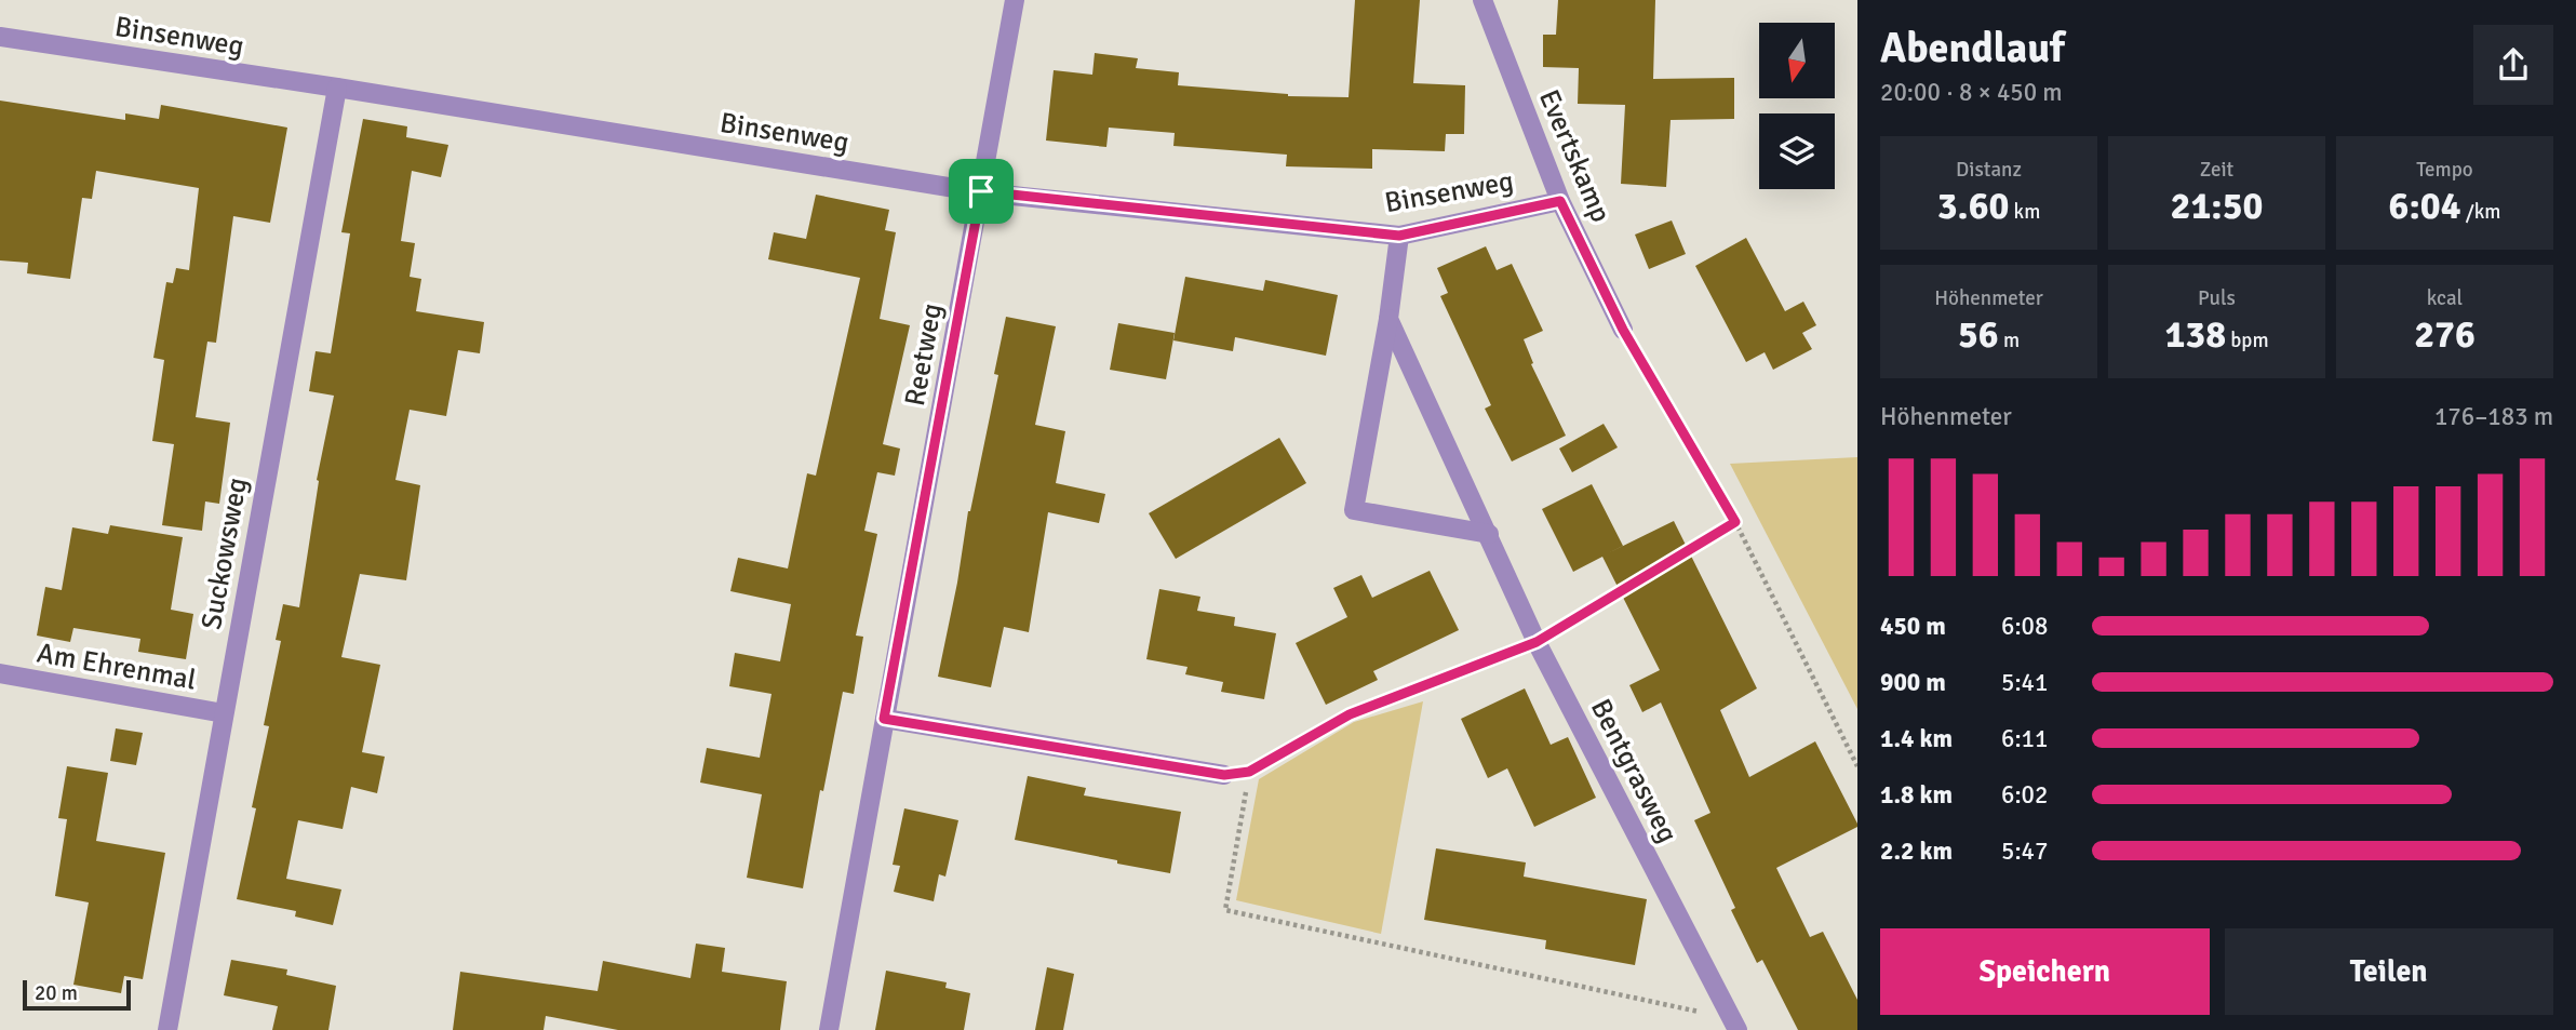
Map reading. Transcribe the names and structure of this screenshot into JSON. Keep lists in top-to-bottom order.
{
  "streets": {
    "street": [
      "Binsenweg",
      "Evertskamp",
      "Reetweg",
      "Suckowsweg",
      "Am Ehrenmal",
      "Bentgrasweg"
    ]
  },
  "crossings": [
    ["Binsenweg", "Evertskamp"],
    ["Binsenweg", "Reetweg"],
    ["Binsenweg", "Suckowsweg"],
    ["Suckowsweg", "Am Ehrenmal"]
  ],
  "scale_bar": "20 m",
  "north": "bottom",
  "page": {
    "heading": ["Abendlauf", "20:00 · 8 × 450 m"],
    "stats": [
      ["Distanz", "3.60 km"],
      ["Zeit", "21:50"],
      ["Tempo", "6:04 /km"],
      ["Höhenmeter", "56 m"],
      ["Puls", "138 bpm"],
      ["kcal", "276"]
    ],
    "chart": ["Höhenmeter", "176–183 m"],
    "list": [
      {
        "name": "450 m",
        "note": "6:08"
      },
      {
        "name": "900 m",
        "note": "5:41"
      },
      {
        "name": "1.4 km",
        "note": "6:11"
      },
      {
        "name": "1.8 km",
        "note": "6:02"
      },
      {
        "name": "2.2 km",
        "note": "5:47"
      }
    ],
    "buttons": ["Speichern", "Teilen"],
    "scale": "20 m"
  }
}
